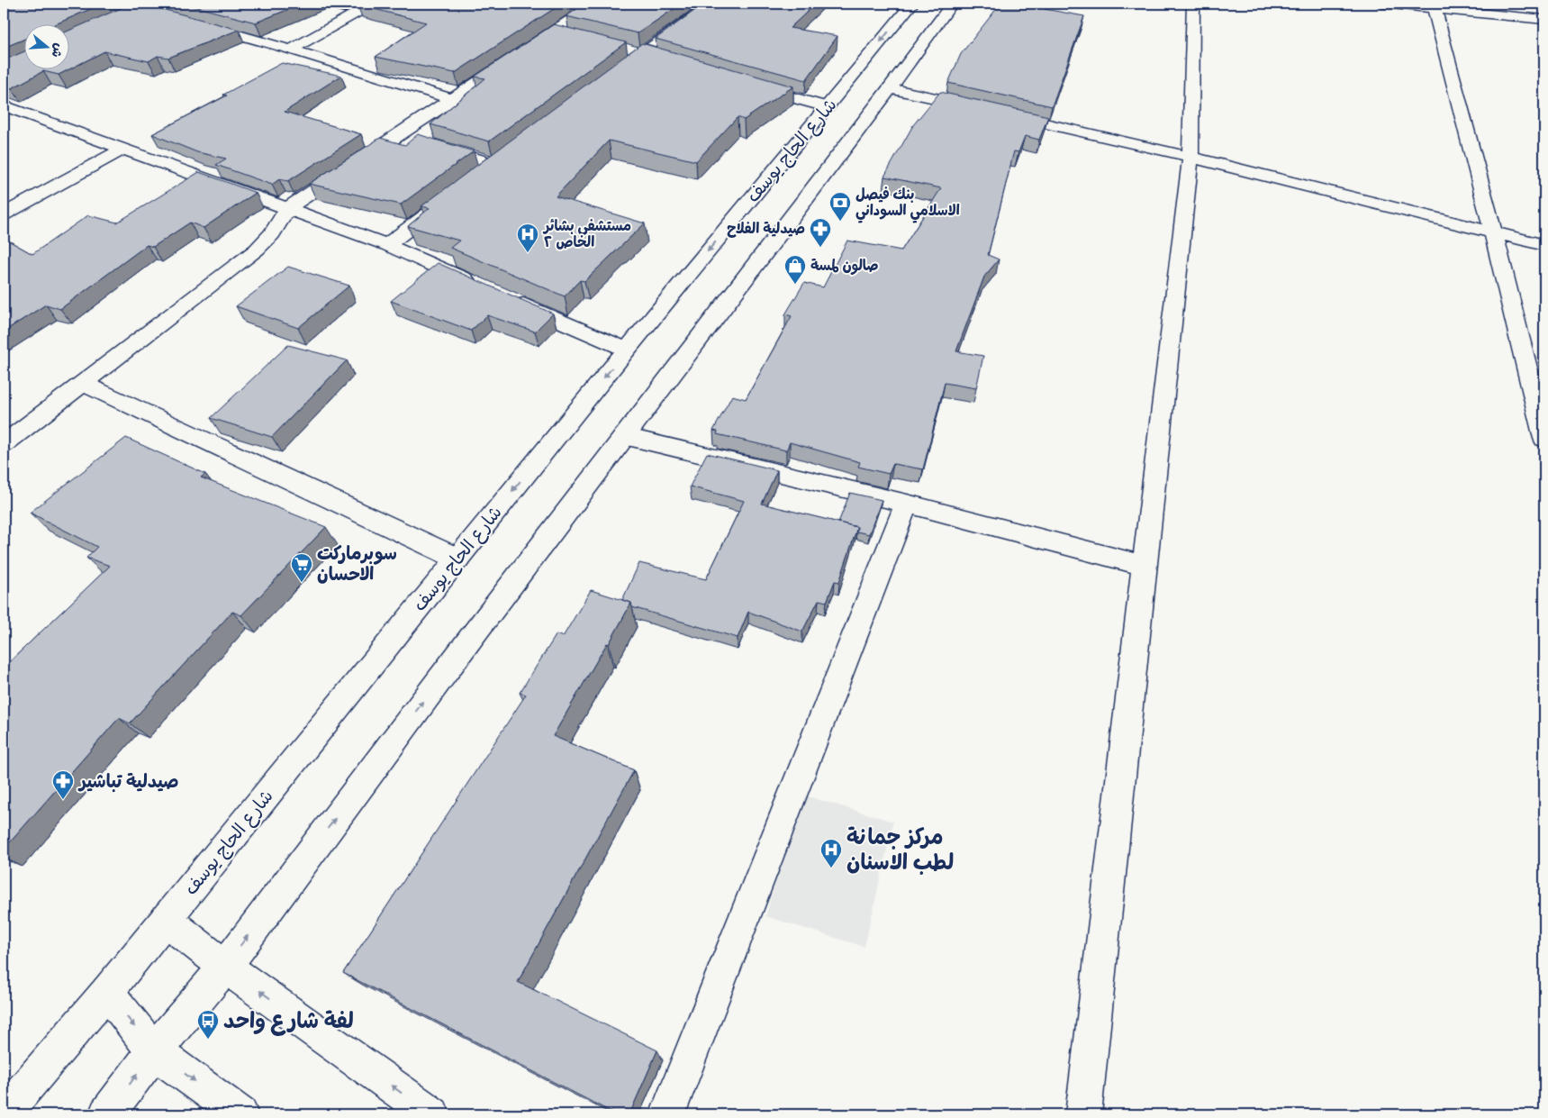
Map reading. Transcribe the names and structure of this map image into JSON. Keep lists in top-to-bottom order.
{
  "streets": {
    "street": ["شارع الحاج يوسف"]
  },
  "places": {
    "bank": ["بنك فيصل الاسلامي السوداني"],
    "pharmacy": ["صيدلية الفلاح", "صيدلية تباشير"],
    "hospital": ["مستشفى بشائر الخاص ٢", "مركز جمانة لطب الاسنان"],
    "shop": ["صالون لمسة"],
    "supermarket": ["سوبرماركت الاحسان"],
    "bus stop": ["لفة شارع واحد"]
  },
  "north": "right"
}
